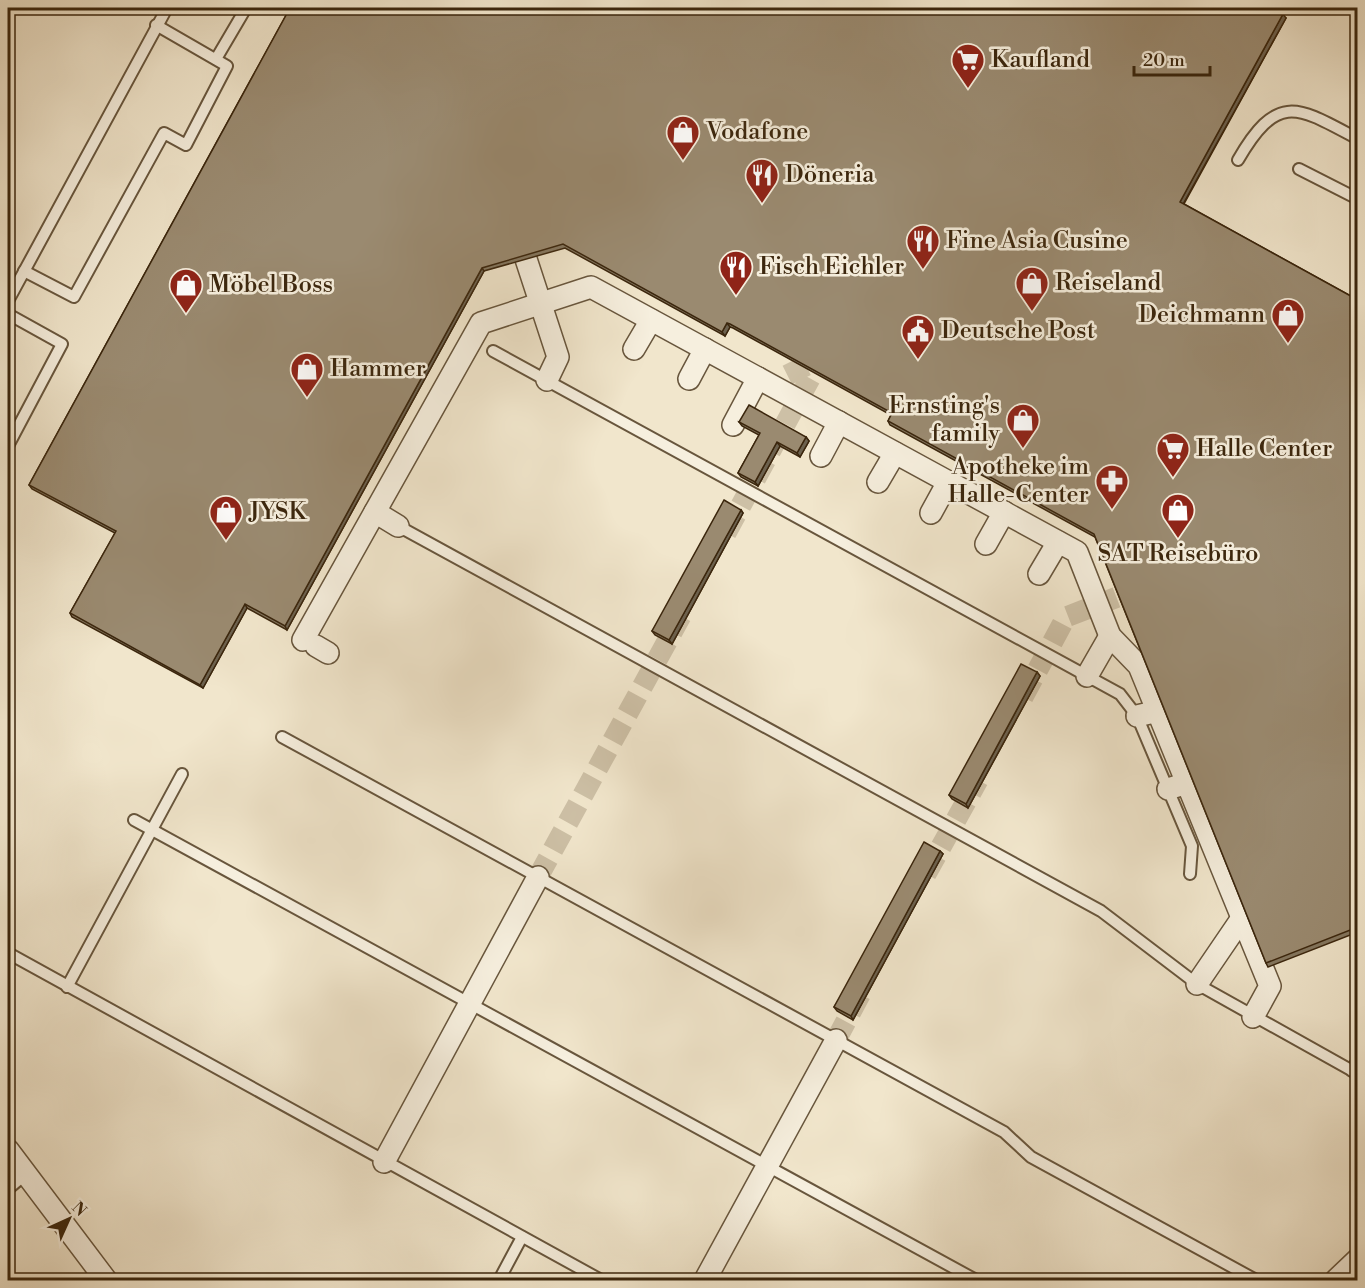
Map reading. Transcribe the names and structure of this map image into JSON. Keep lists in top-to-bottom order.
{
  "places": {
    "supermarket": ["Kaufland", "Halle Center"],
    "shop": [
      "Vodafone",
      "Reiseland",
      "Möbel Boss",
      "Deichmann",
      "Hammer",
      "Ernsting's family",
      "SAT Reisebüro",
      "JYSK"
    ],
    "restaurant": ["Döneria", "Fine Asia Cusine", "Fisch Eichler"],
    "public building": ["Deutsche Post"],
    "pharmacy": ["Apotheke im Halle-Center"]
  },
  "scale_bar": "20 m",
  "north": "top right"
}
